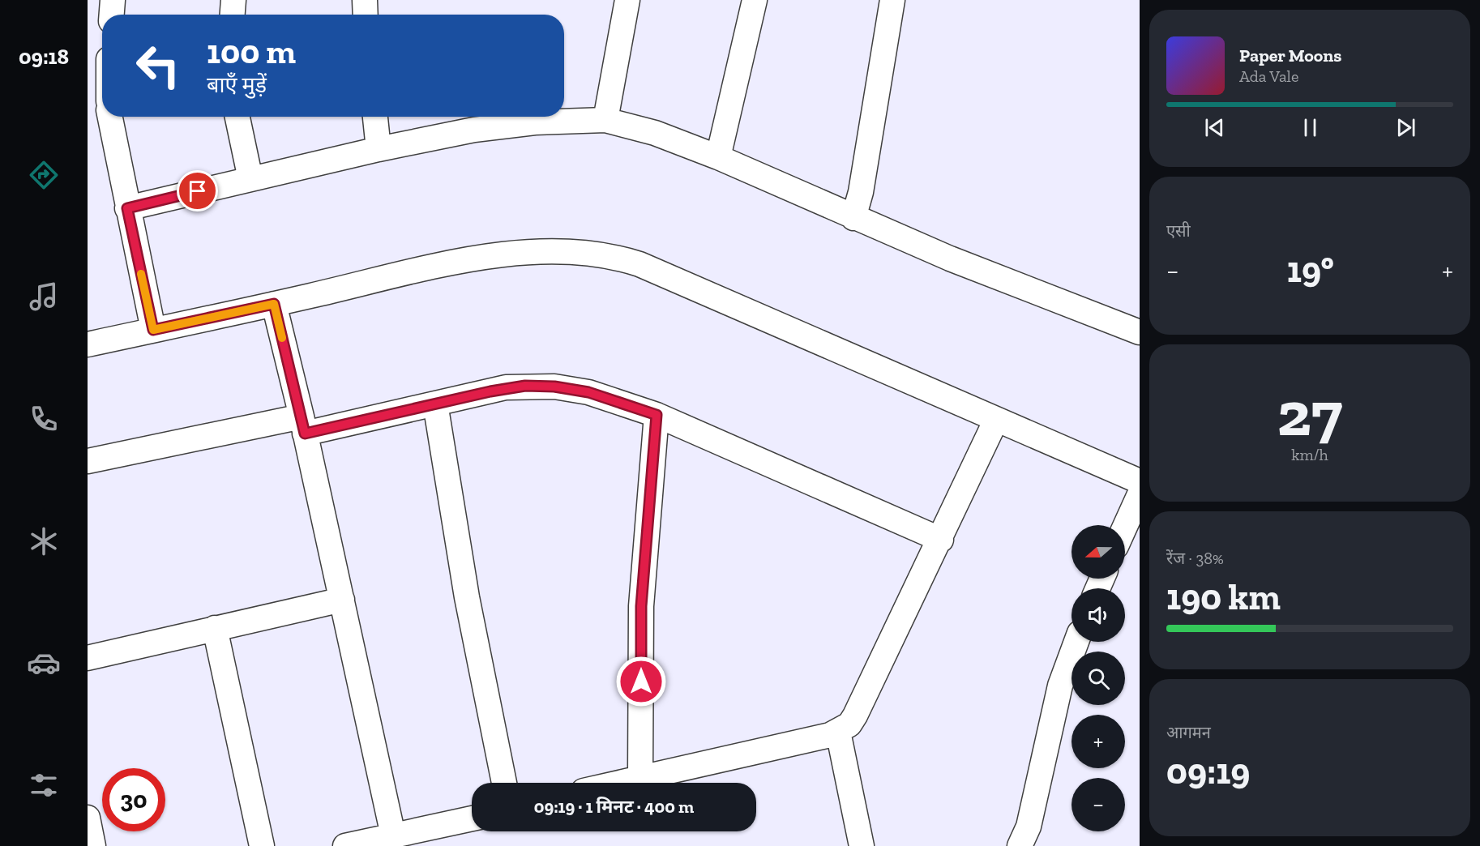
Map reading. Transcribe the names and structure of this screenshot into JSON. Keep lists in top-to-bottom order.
{
  "north": "left",
  "page": {
    "tabs": "09:18",
    "turn": ["100 m", "बाएँ मुड़ें"],
    "song": ["Paper Moons", "Ada Vale"],
    "tile": [
      "एसी",
      ["27", "km/h"],
      ["रेंज · 38%", "190 km"],
      ["आगमन", "09:19"]
    ],
    "heat": ["−", "19°", "+"],
    "map_buttons": ["+", "−"],
    "limit": "30",
    "trip": "09:19 · 1 मिनट · 400 m"
  }
}
